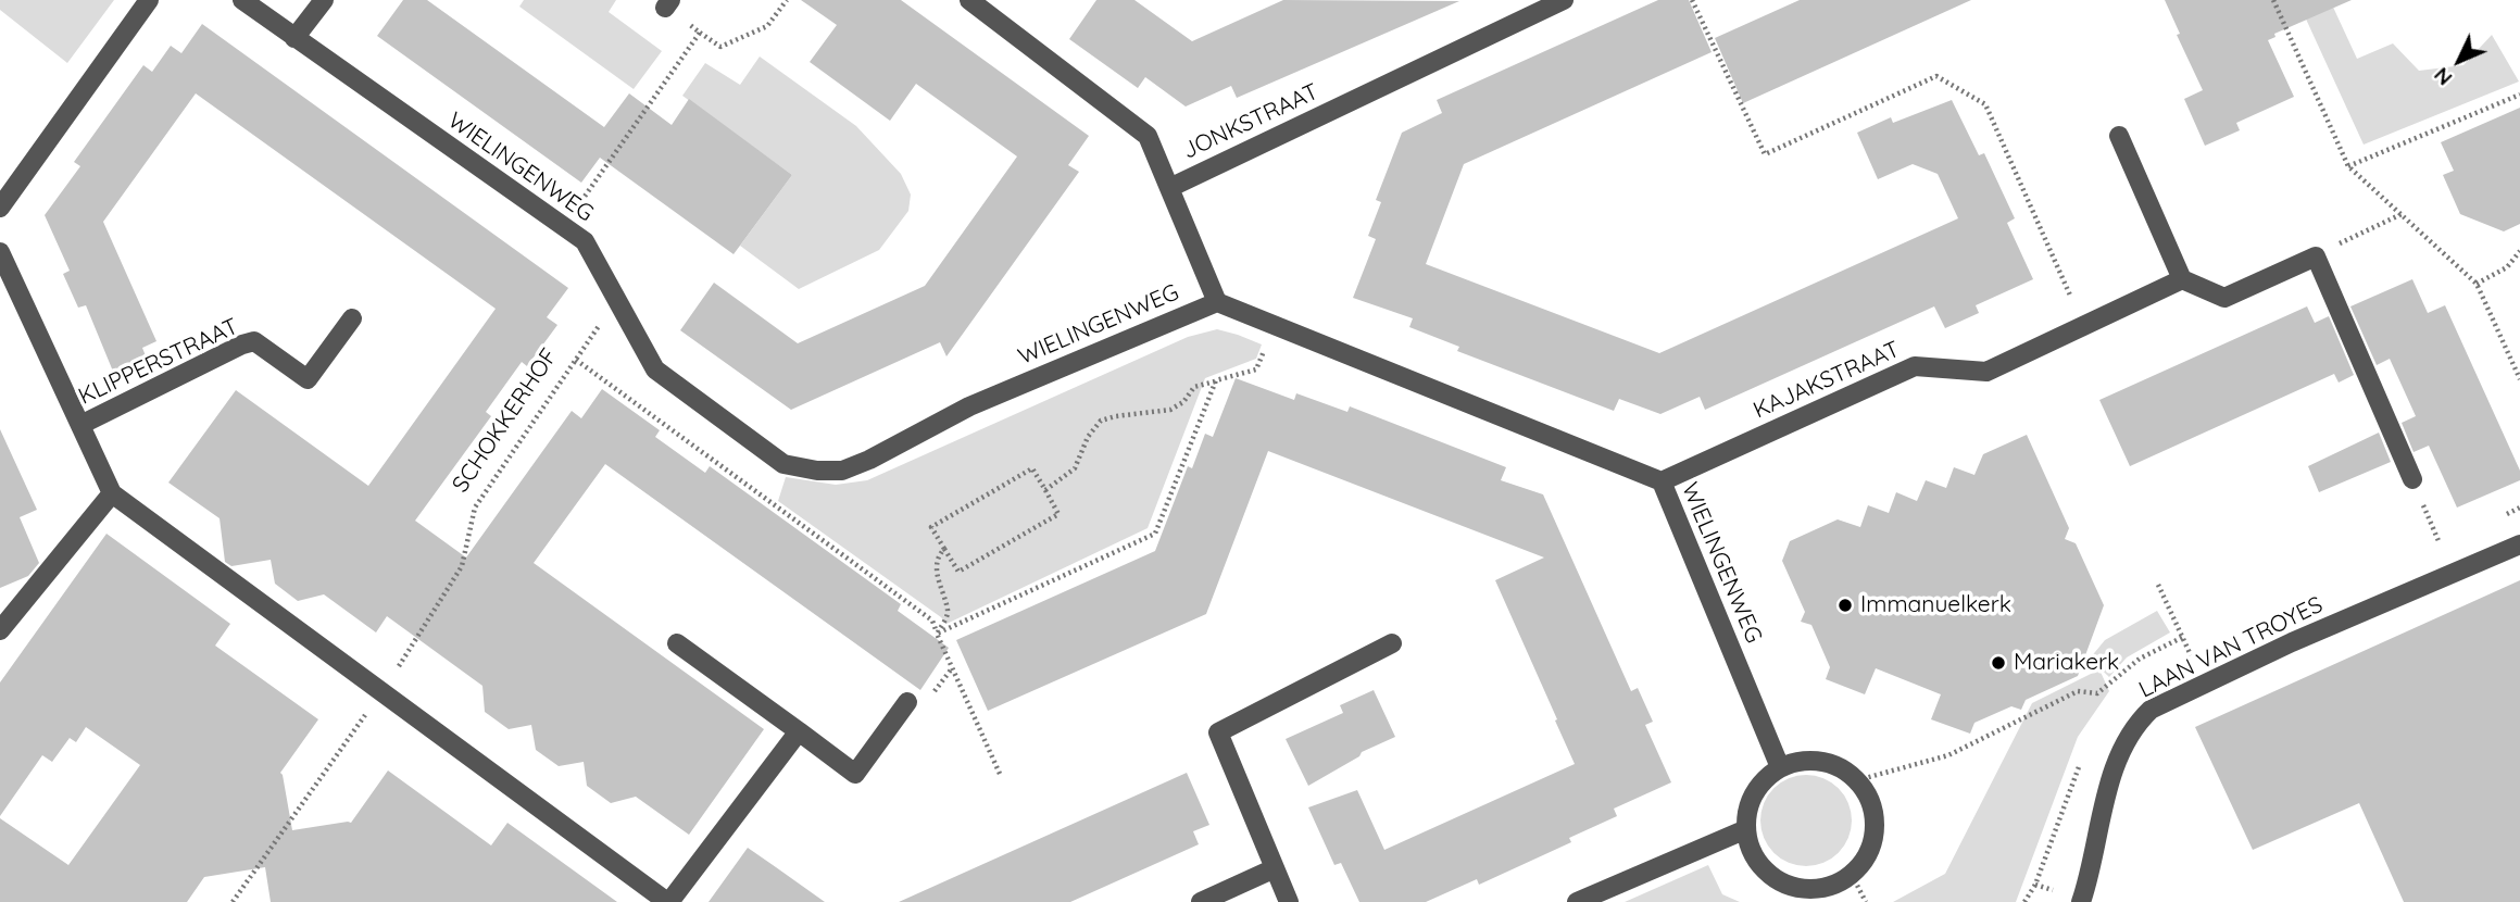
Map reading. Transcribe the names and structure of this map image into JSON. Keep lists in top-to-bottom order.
{
  "streets": {
    "street": [
      "JONKSTRAAT",
      "WIELINGENWEG",
      "KLIPPERSTRAAT",
      "KAJAKSTRAAT",
      "LAAN VAN TROYES"
    ],
    "path": ["SCHOKKERHOF"]
  },
  "crossings": [
    ["JONKSTRAAT", "WIELINGENWEG"],
    ["WIELINGENWEG", "KAJAKSTRAAT"],
    ["WIELINGENWEG", "SCHOKKERHOF"]
  ],
  "places": ["Immanuelkerk", "Mariakerk"],
  "north": "bottom left"
}
